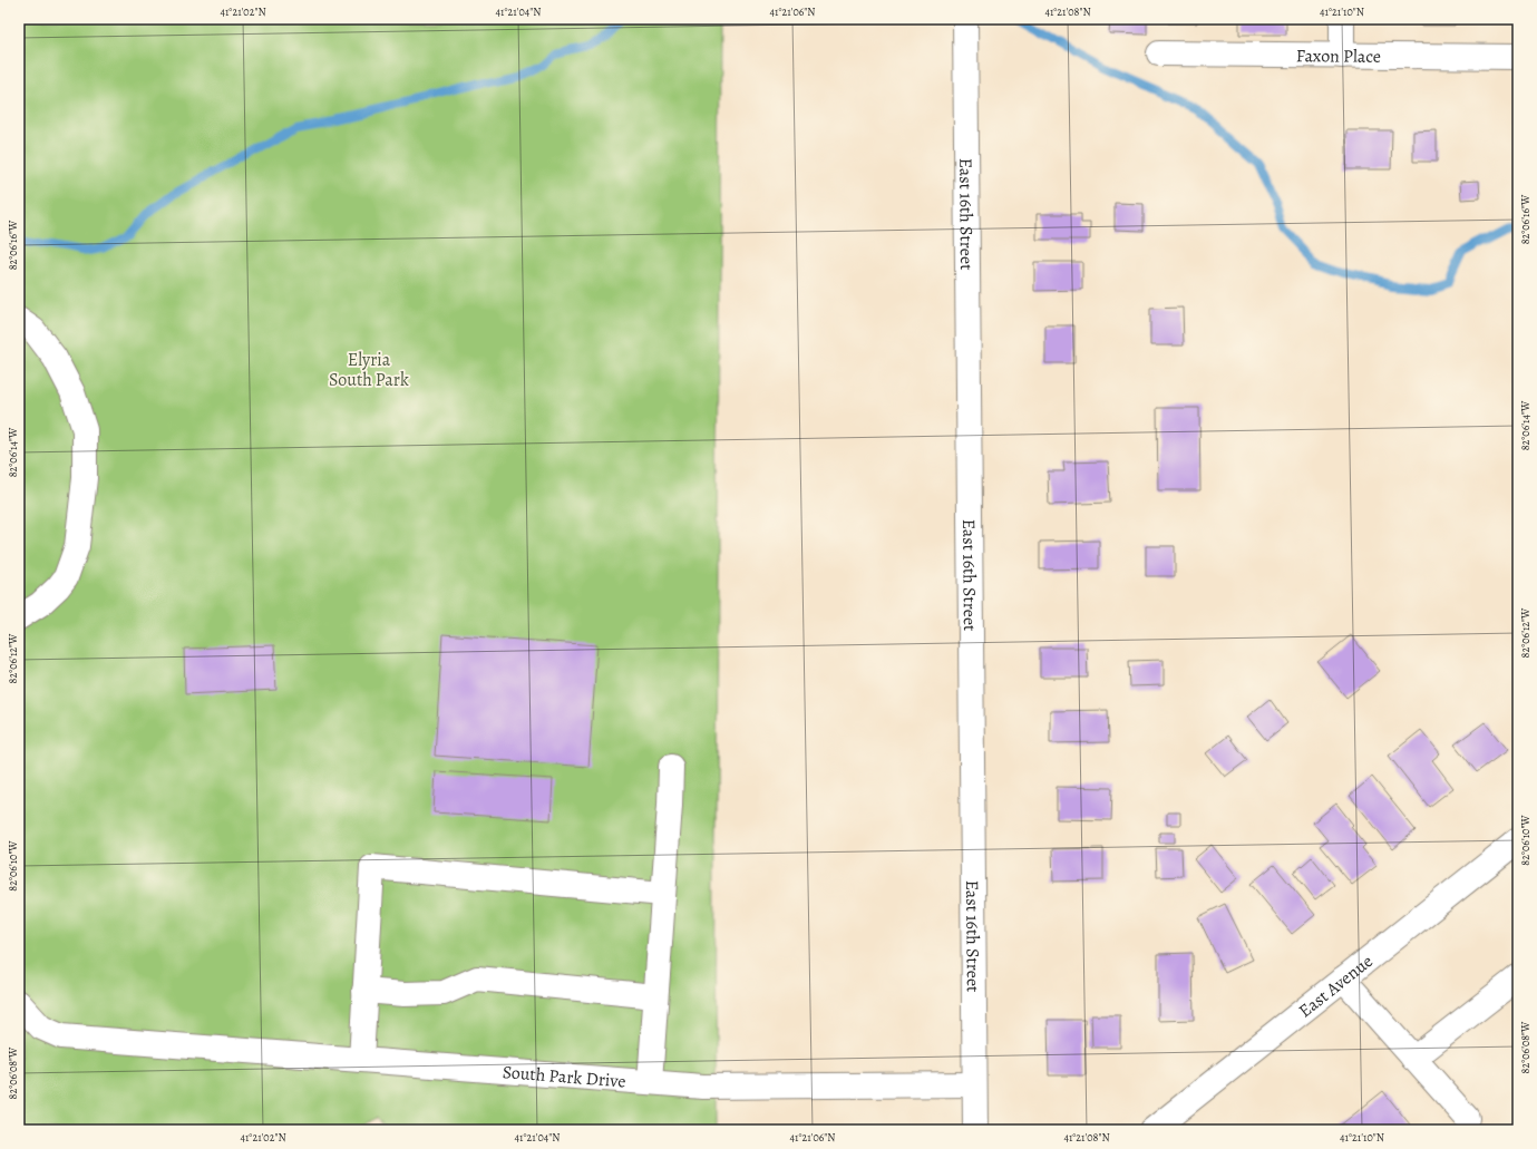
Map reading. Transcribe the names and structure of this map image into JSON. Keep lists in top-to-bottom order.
{
  "streets": {
    "street": [
      "Faxon Place",
      "East 16th Street",
      "East Avenue",
      "South Park Drive"
    ]
  },
  "crossings": [
    ["East 16th Street", "South Park Drive"]
  ],
  "parks": ["Elyria South Park"],
  "coordinates": [
    "41°21'02\"N",
    "41°21'04\"N",
    "41°21'06\"N",
    "41°21'08\"N",
    "41°21'10\"N",
    "82°06'16\"W",
    "82°06'14\"W",
    "82°06'12\"W",
    "82°06'10\"W",
    "82°06'08\"W"
  ]
}
